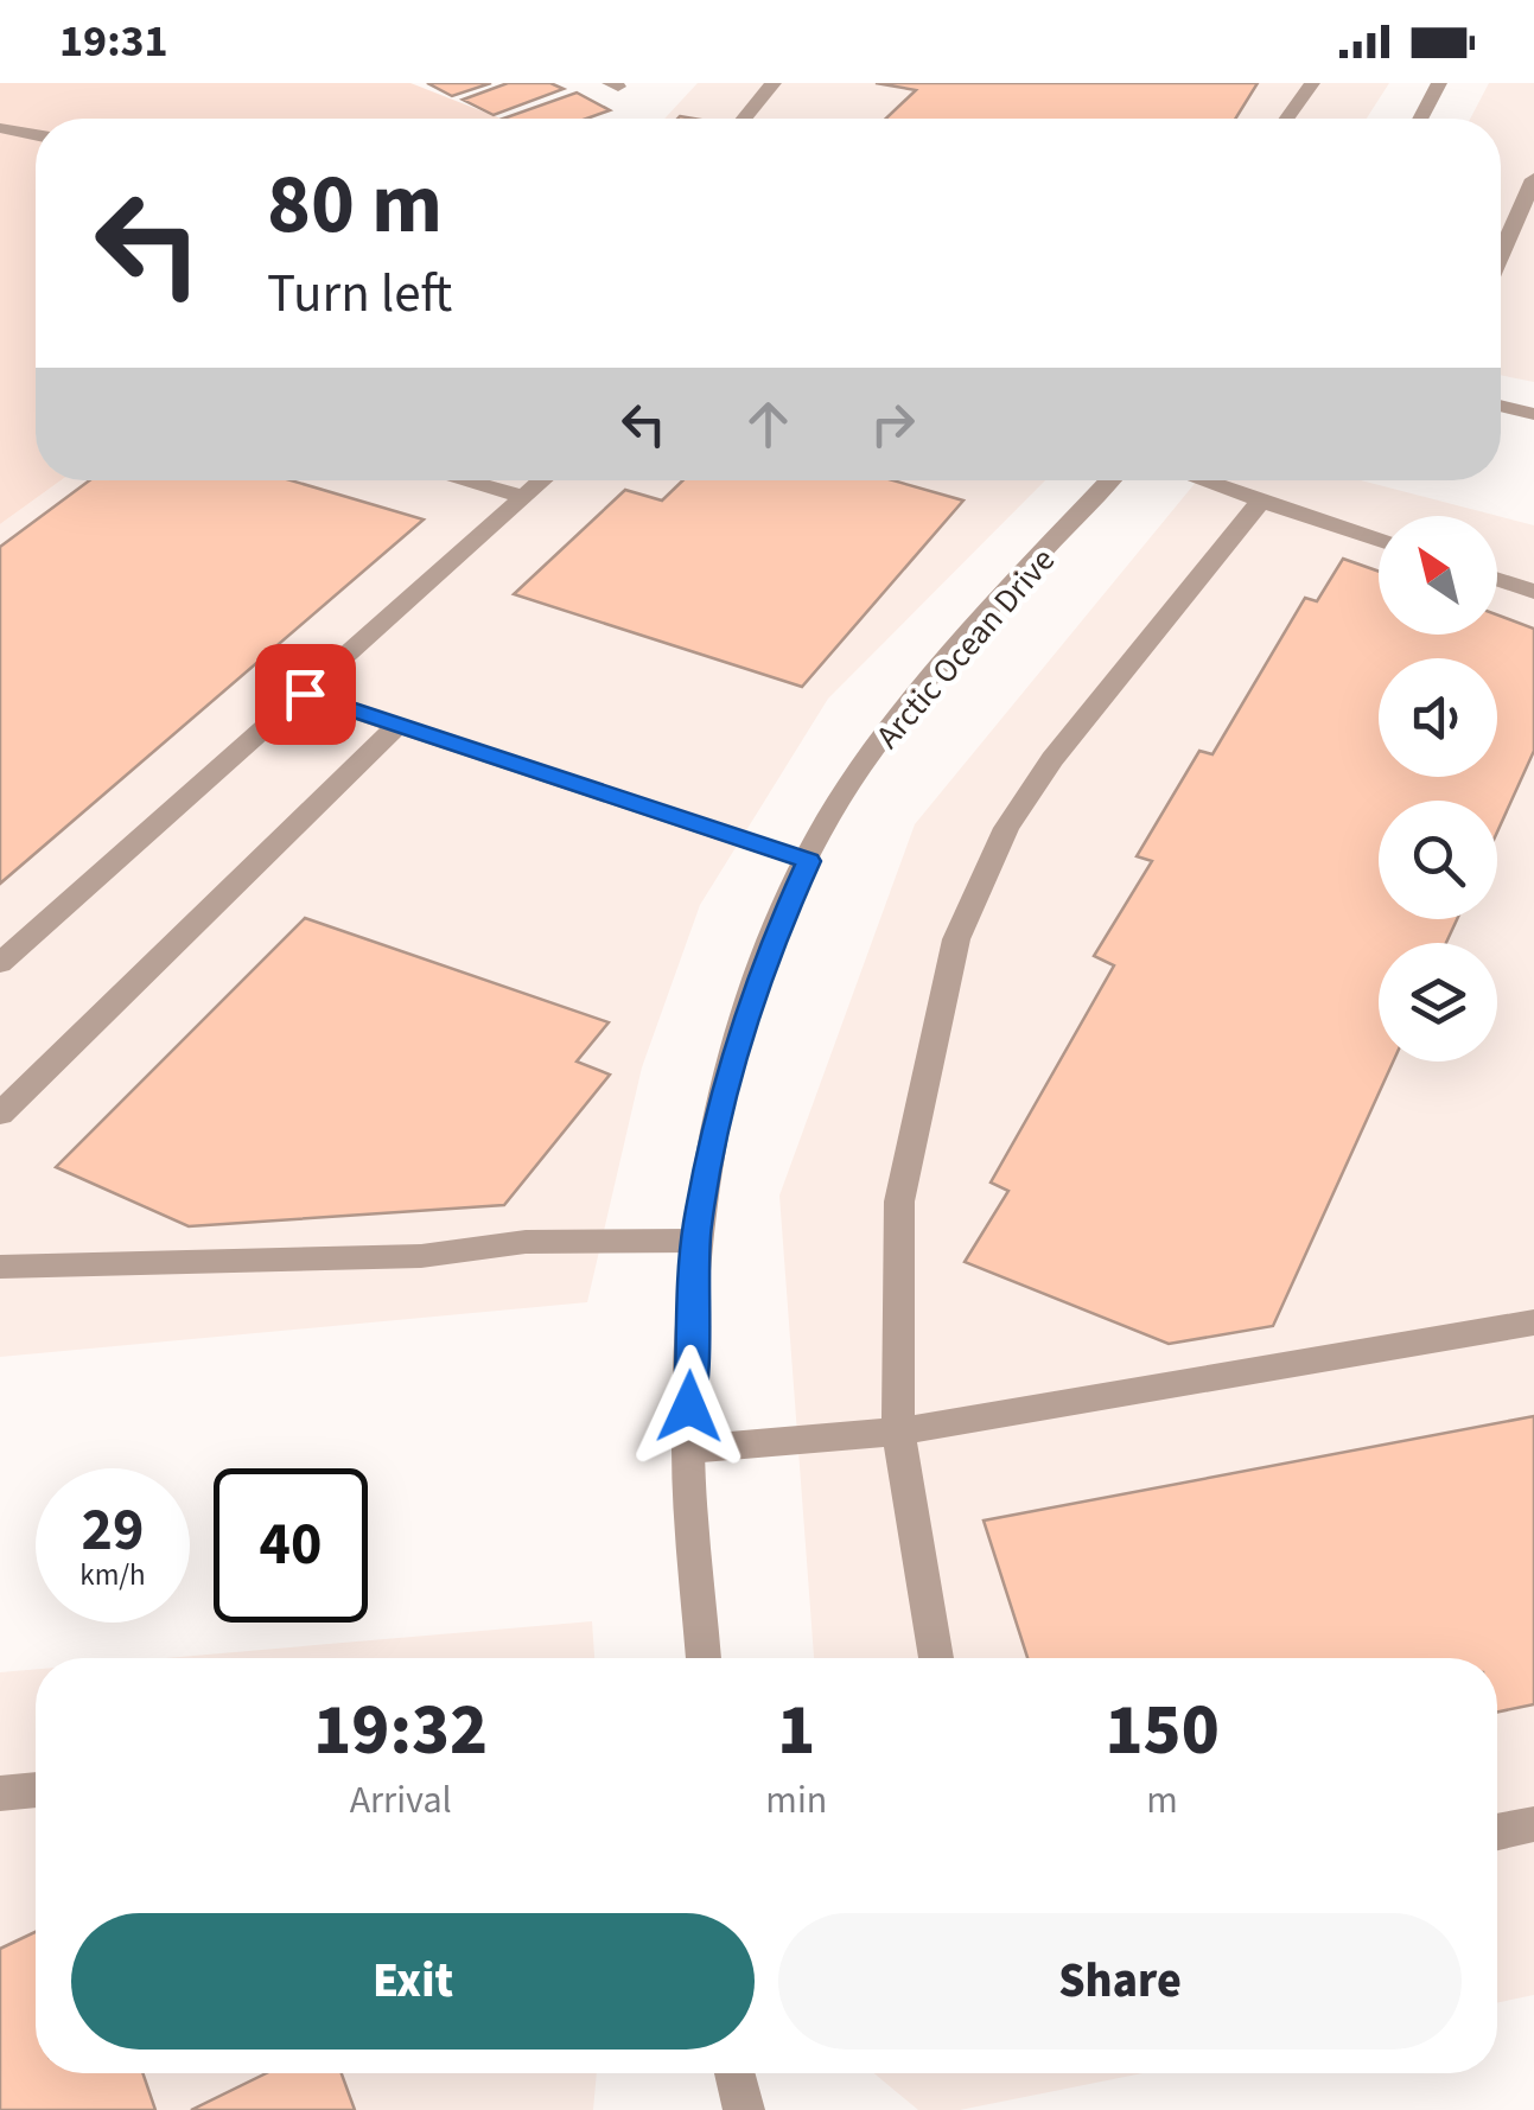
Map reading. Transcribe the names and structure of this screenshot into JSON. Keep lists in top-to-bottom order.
{
  "streets": {
    "street": ["Arctic Ocean Drive"]
  },
  "north": "top left",
  "page": {
    "status": "19:31",
    "turn": ["80 m", "Turn left"],
    "speed": "29 km/h",
    "limit": "40",
    "eta": [
      "19:32",
      "Arrival",
      "1",
      "min",
      "150",
      "m"
    ],
    "buttons": ["Exit", "Share"]
  }
}
